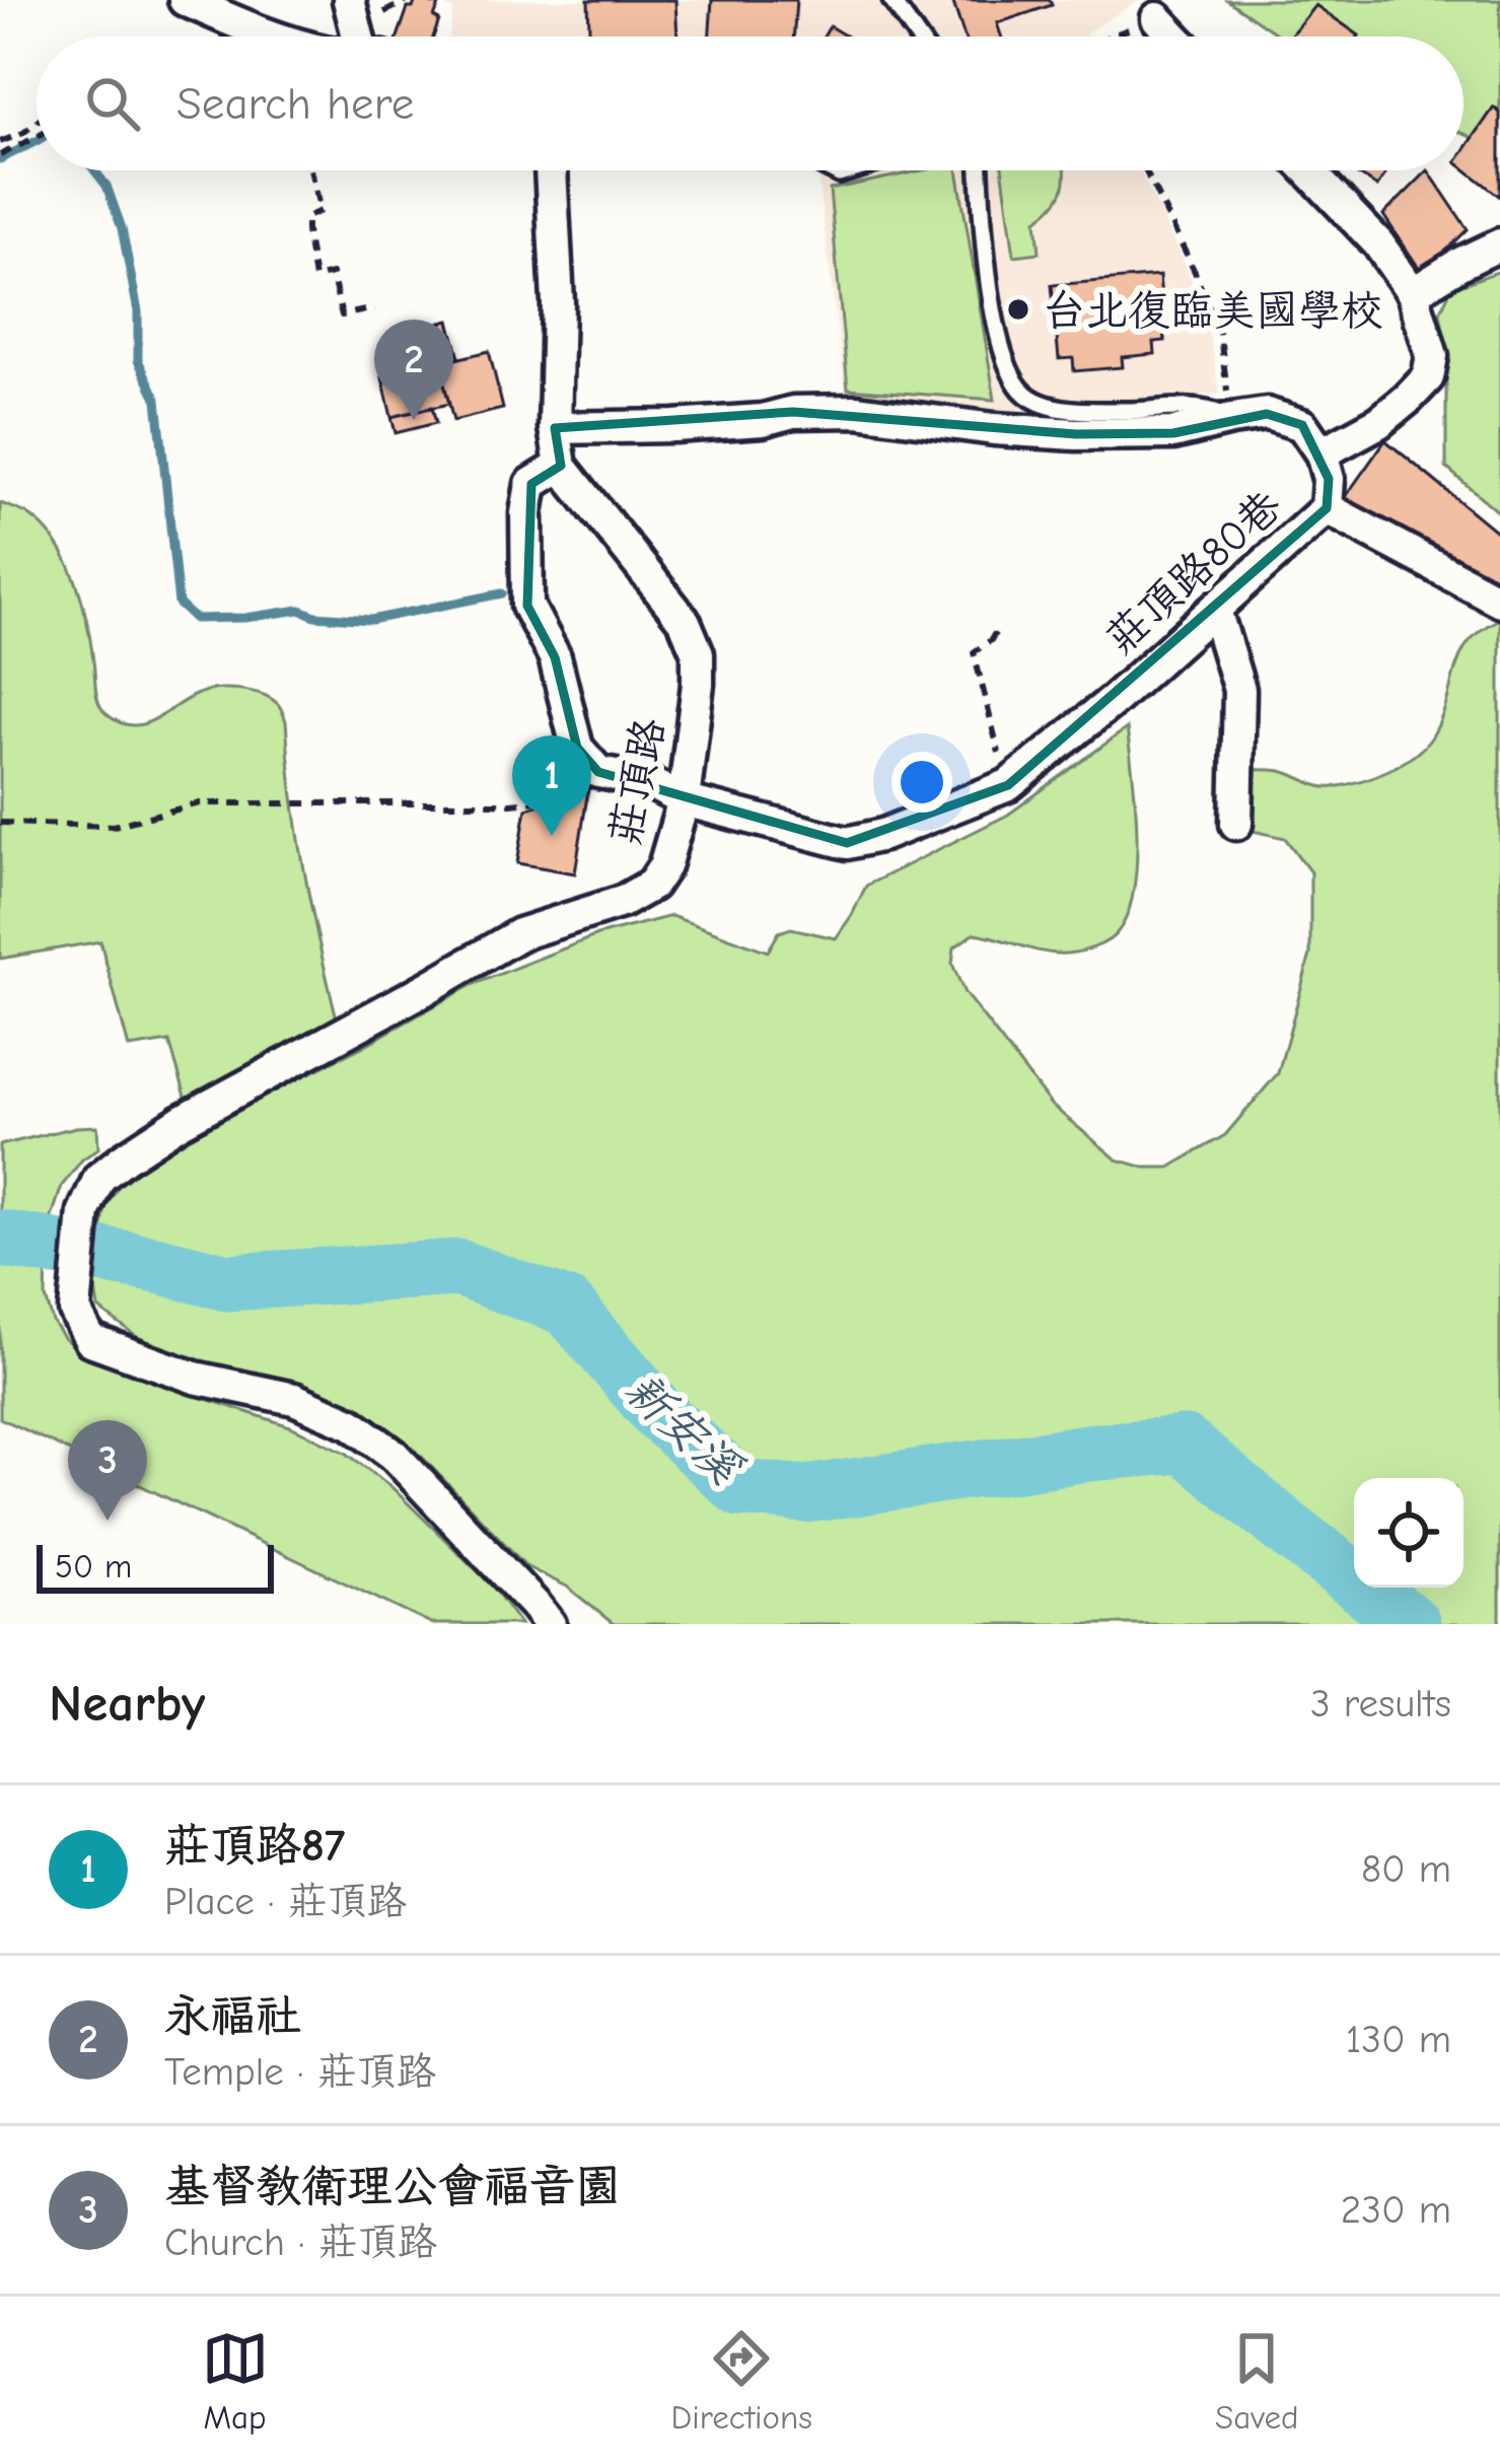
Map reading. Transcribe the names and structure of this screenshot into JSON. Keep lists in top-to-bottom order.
{
  "streets": {
    "street": ["莊頂路80巷", "莊頂路"]
  },
  "crossings": [
    ["莊頂路80巷", "莊頂路"]
  ],
  "water": ["新安溪"],
  "places": ["台北復臨美國學校"],
  "scale_bar": "50 m",
  "page": {
    "search": "Search here",
    "pins": ["2", "1", "3"],
    "scale": "50 m",
    "heading": ["Nearby", "3 results"],
    "list": [
      {
        "mark": "1",
        "name": "莊頂路87",
        "note": "Place · 莊頂路",
        "value": "80 m"
      },
      {
        "mark": "2",
        "name": "永福社",
        "note": "Temple · 莊頂路",
        "value": "130 m"
      },
      {
        "mark": "3",
        "name": "基督教衛理公會福音園",
        "note": "Church · 莊頂路",
        "value": "230 m"
      }
    ],
    "nav": ["Map", "Directions", "Saved"]
  }
}
